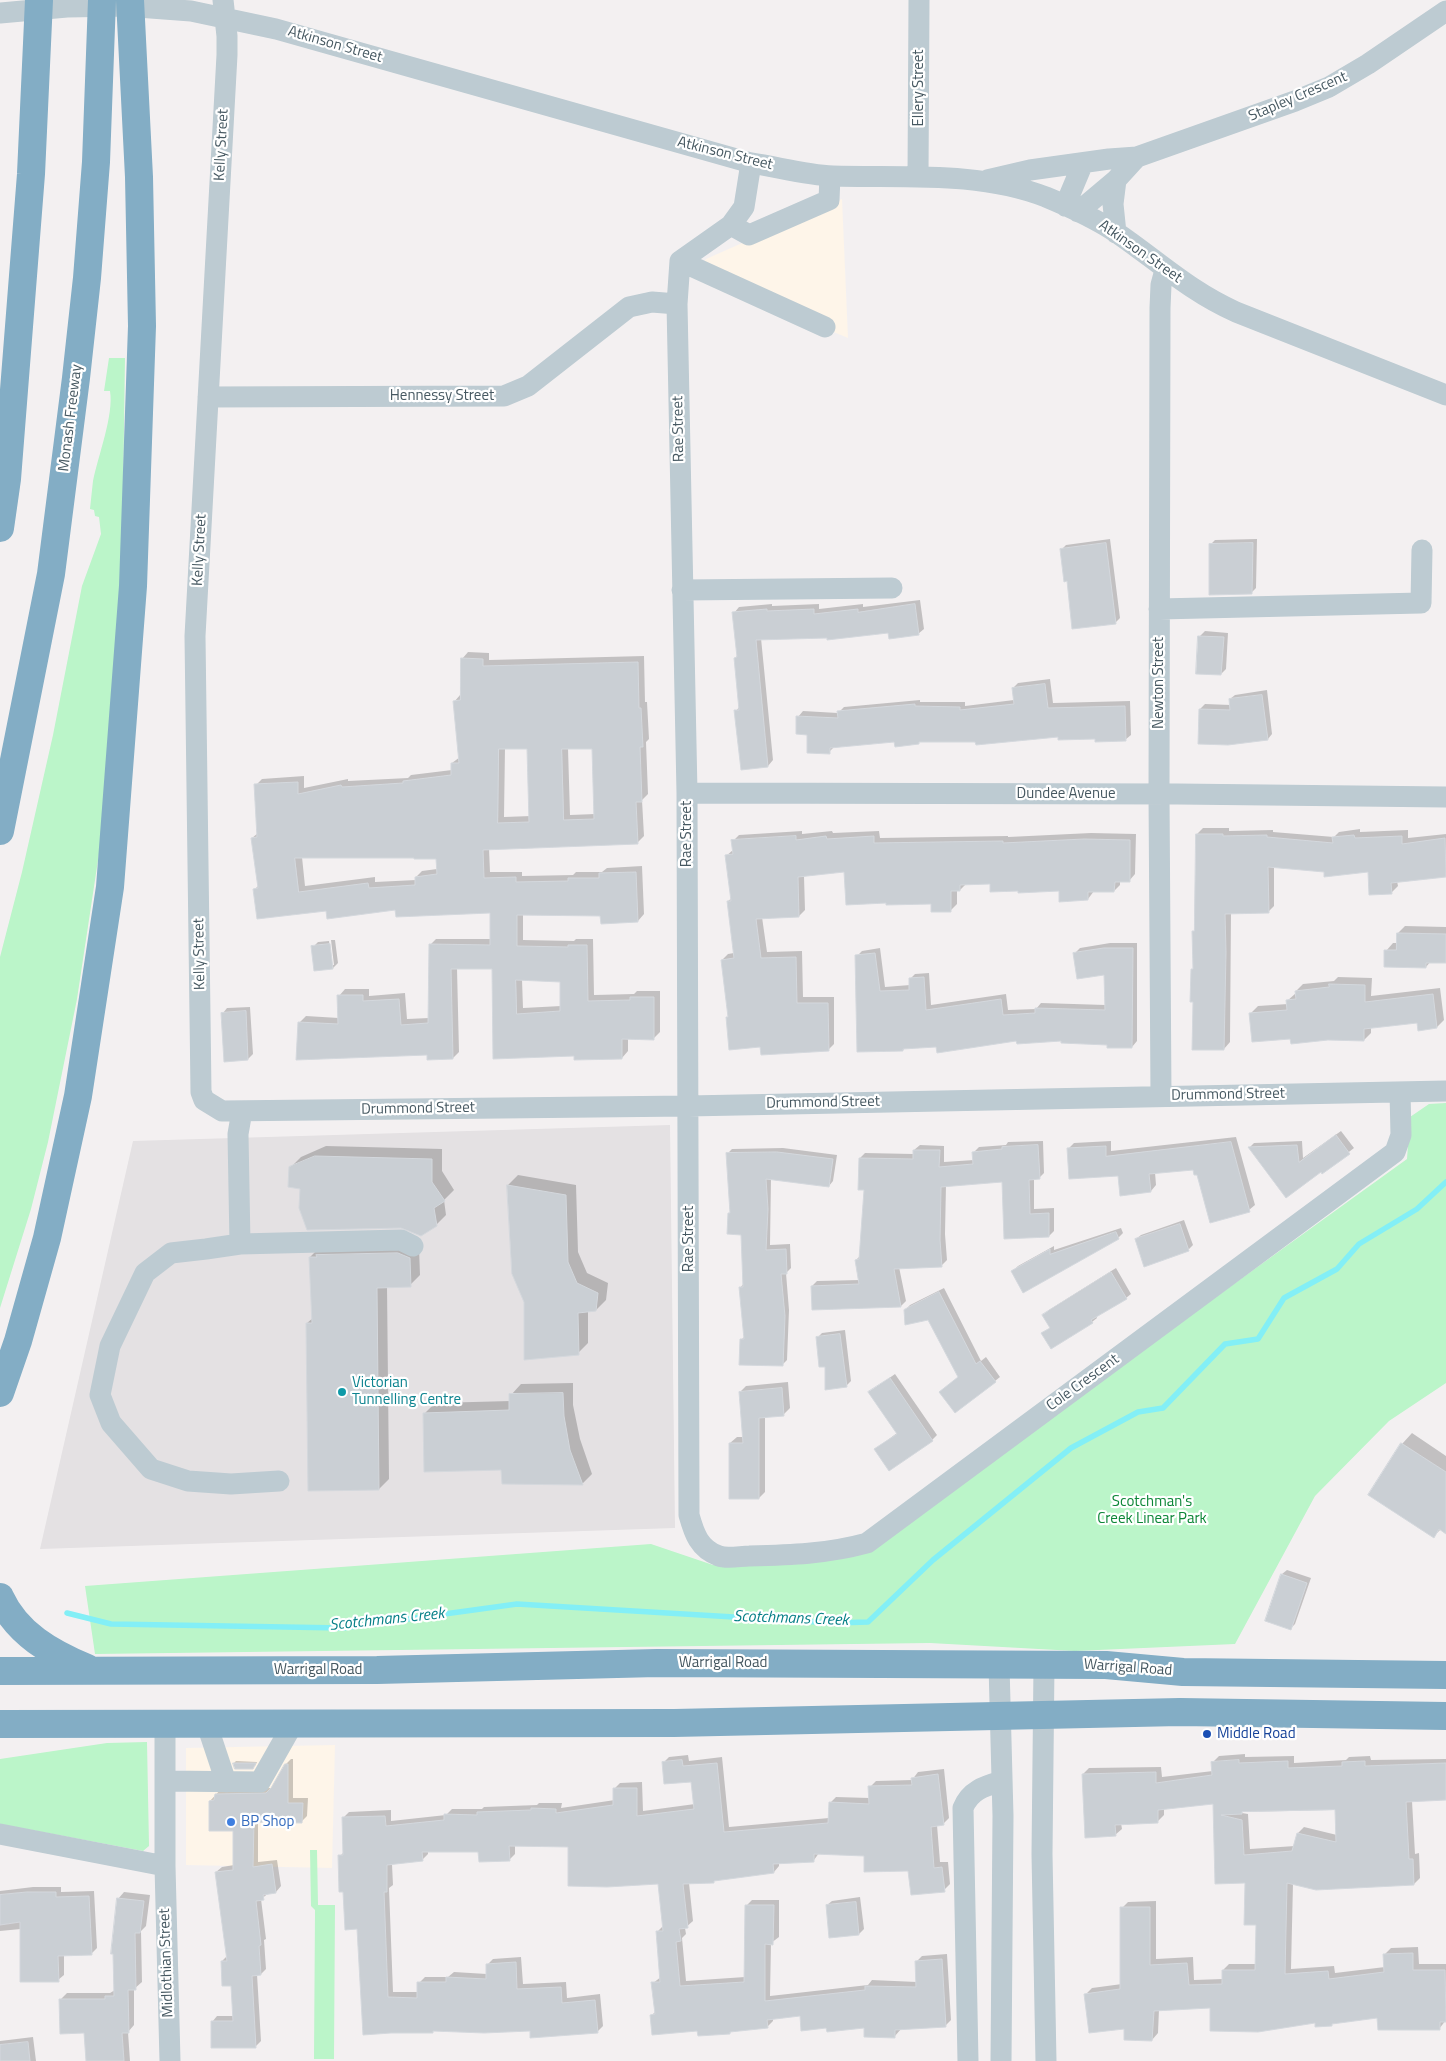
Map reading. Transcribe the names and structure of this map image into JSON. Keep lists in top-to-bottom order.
{
  "streets": {
    "highway": ["Monash Freeway", "Warrigal Road"],
    "street": [
      "Atkinson Street",
      "Ellery Street",
      "Stapley Crescent",
      "Kelly Street",
      "Hennessy Street",
      "Rae Street",
      "Newton Street",
      "Dundee Avenue",
      "Drummond Street",
      "Cole Crescent",
      "Midlothian Street"
    ]
  },
  "crossings": [
    ["Atkinson Street", "Ellery Street"],
    ["Atkinson Street", "Stapley Crescent"],
    ["Atkinson Street", "Kelly Street"],
    ["Atkinson Street", "Newton Street"],
    ["Kelly Street", "Hennessy Street"],
    ["Kelly Street", "Drummond Street"],
    ["Hennessy Street", "Rae Street"],
    ["Rae Street", "Dundee Avenue"],
    ["Rae Street", "Drummond Street"],
    ["Rae Street", "Cole Crescent"],
    ["Newton Street", "Dundee Avenue"],
    ["Newton Street", "Drummond Street"],
    ["Drummond Street", "Cole Crescent"]
  ],
  "water": ["Scotchmans Creek"],
  "parks": ["Scotchman's Creek Linear Park"],
  "places": ["Victorian Tunnelling Centre", "Middle Road", "BP Shop"]
}
